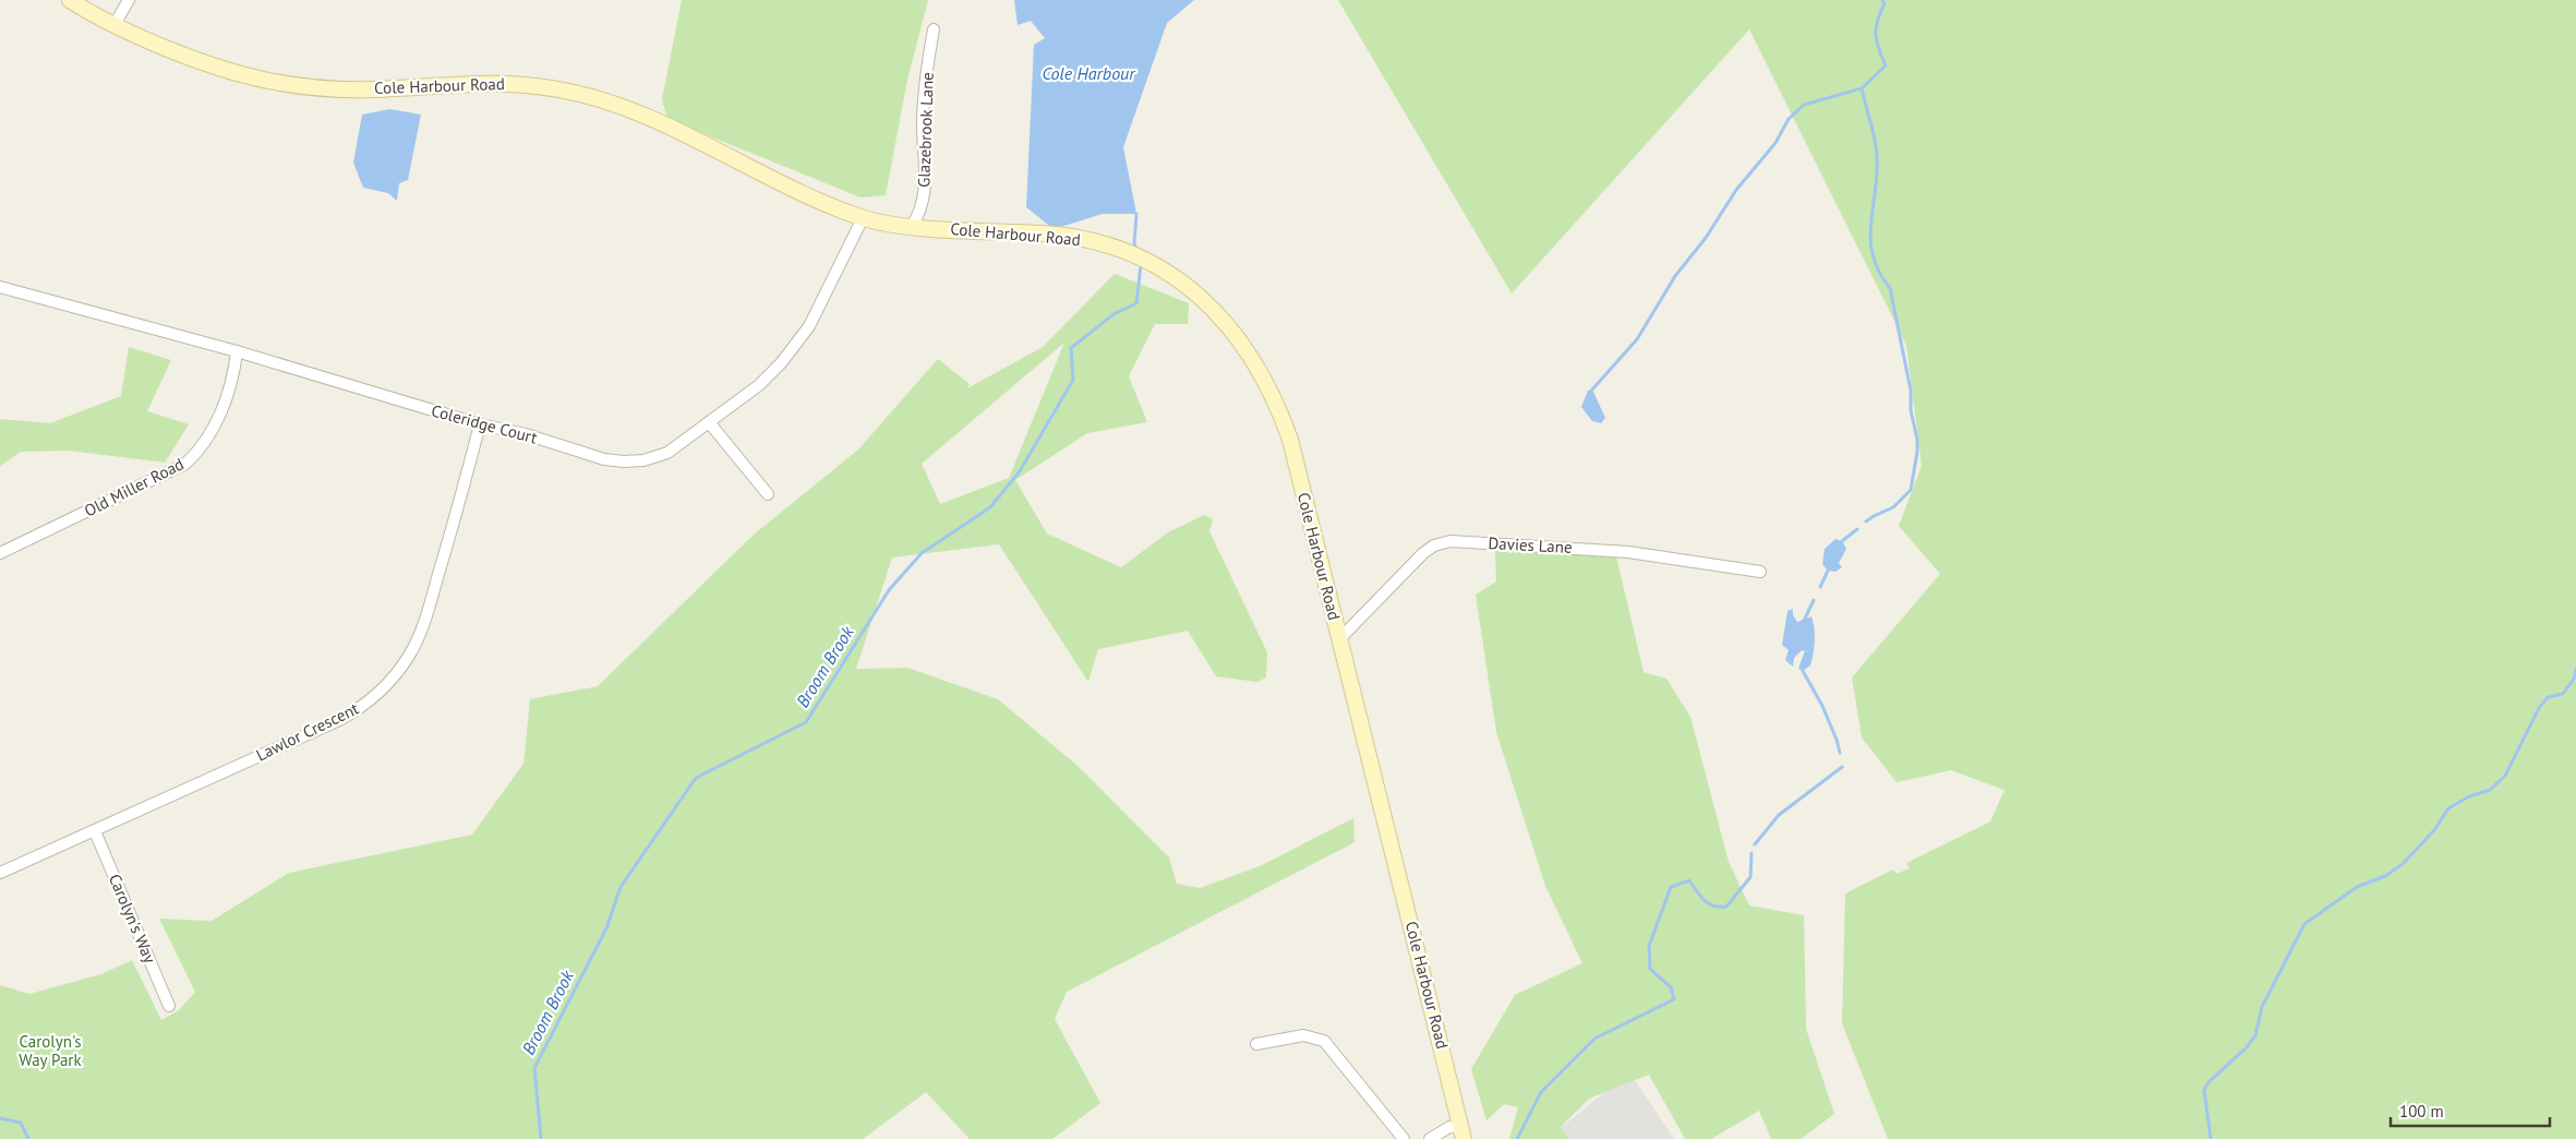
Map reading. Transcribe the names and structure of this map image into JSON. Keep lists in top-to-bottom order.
{
  "streets": {
    "main road": ["Cole Harbour Road"],
    "street": [
      "Glazebrook Lane",
      "Coleridge Court",
      "Old Miller Road",
      "Davies Lane",
      "Lawlor Crescent",
      "Carolyn's Way"
    ]
  },
  "crossings": [
    ["Cole Harbour Road", "Glazebrook Lane"],
    ["Cole Harbour Road", "Coleridge Court"],
    ["Cole Harbour Road", "Davies Lane"],
    ["Coleridge Court", "Old Miller Road"],
    ["Coleridge Court", "Lawlor Crescent"],
    ["Lawlor Crescent", "Carolyn's Way"]
  ],
  "water": ["Cole Harbour", "Broom Brook"],
  "parks": ["Carolyn's Way Park"],
  "scale_bar": "100 m"
}
